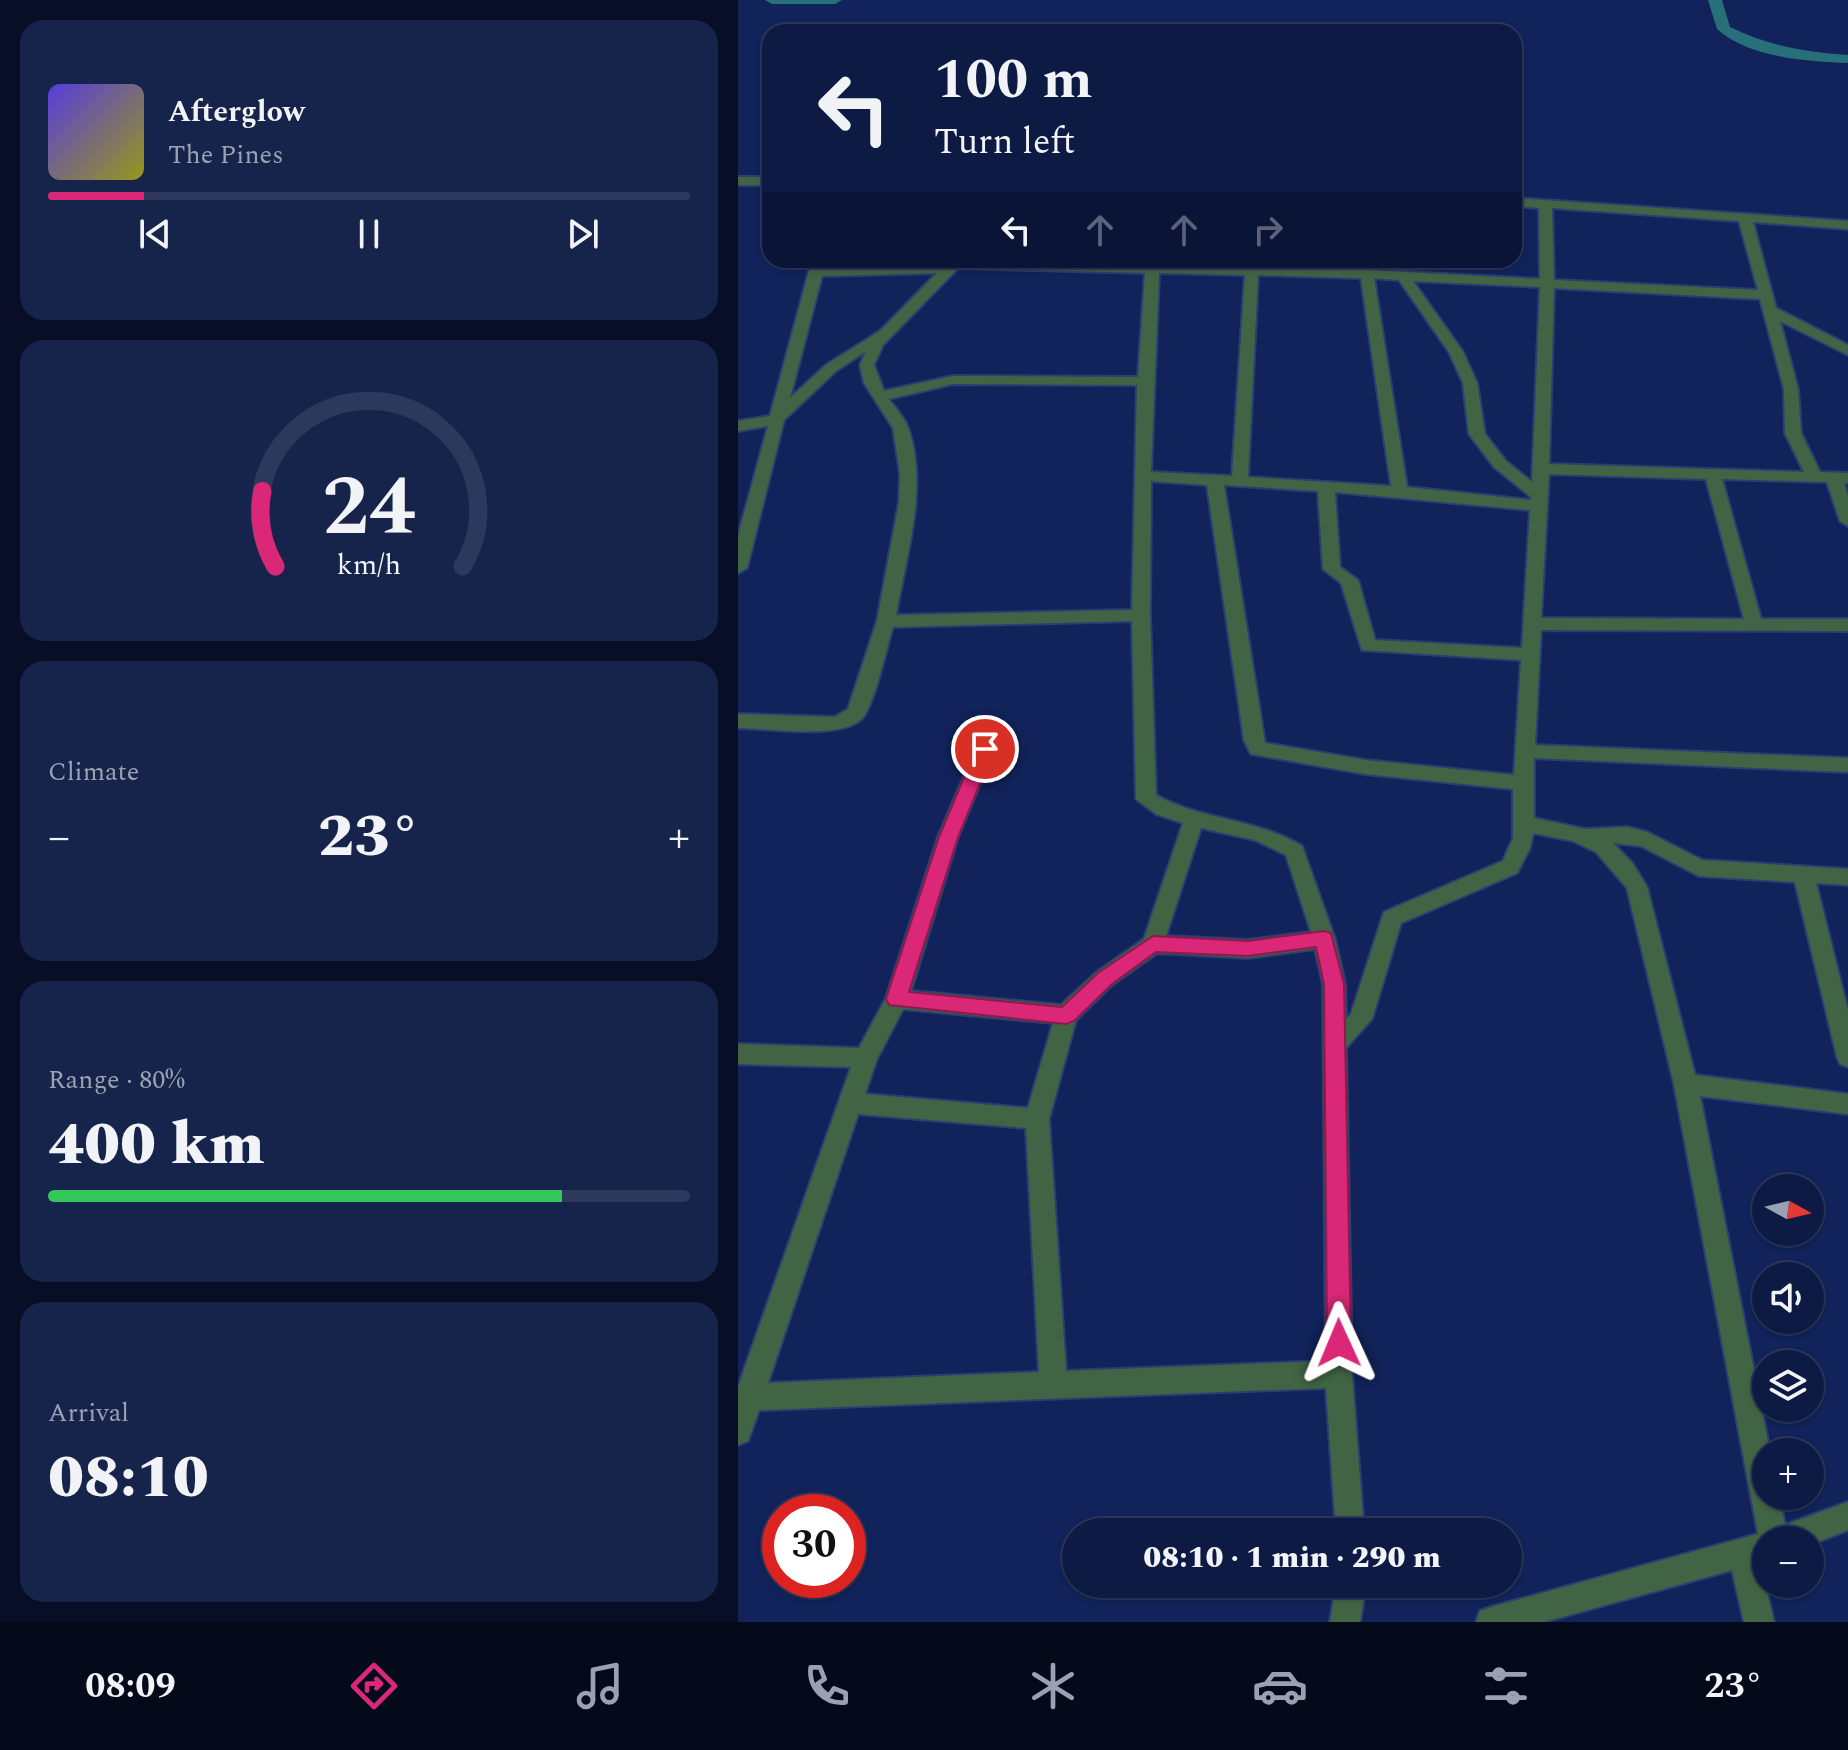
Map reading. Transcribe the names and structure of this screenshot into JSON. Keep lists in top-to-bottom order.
{
  "north": "right",
  "page": {
    "turn": ["100 m", "Turn left"],
    "song": ["Afterglow", "The Pines"],
    "tile": [
      "Climate",
      ["Range · 80%", "400 km"],
      ["Arrival", "08:10"]
    ],
    "heat": ["−", "23°", "+"],
    "map_buttons": ["+", "−"],
    "limit": "30",
    "trip": "08:10 · 1 min · 290 m",
    "tabs": ["08:09", "23°"],
    "gauge": ["24", "km/h"]
  }
}
